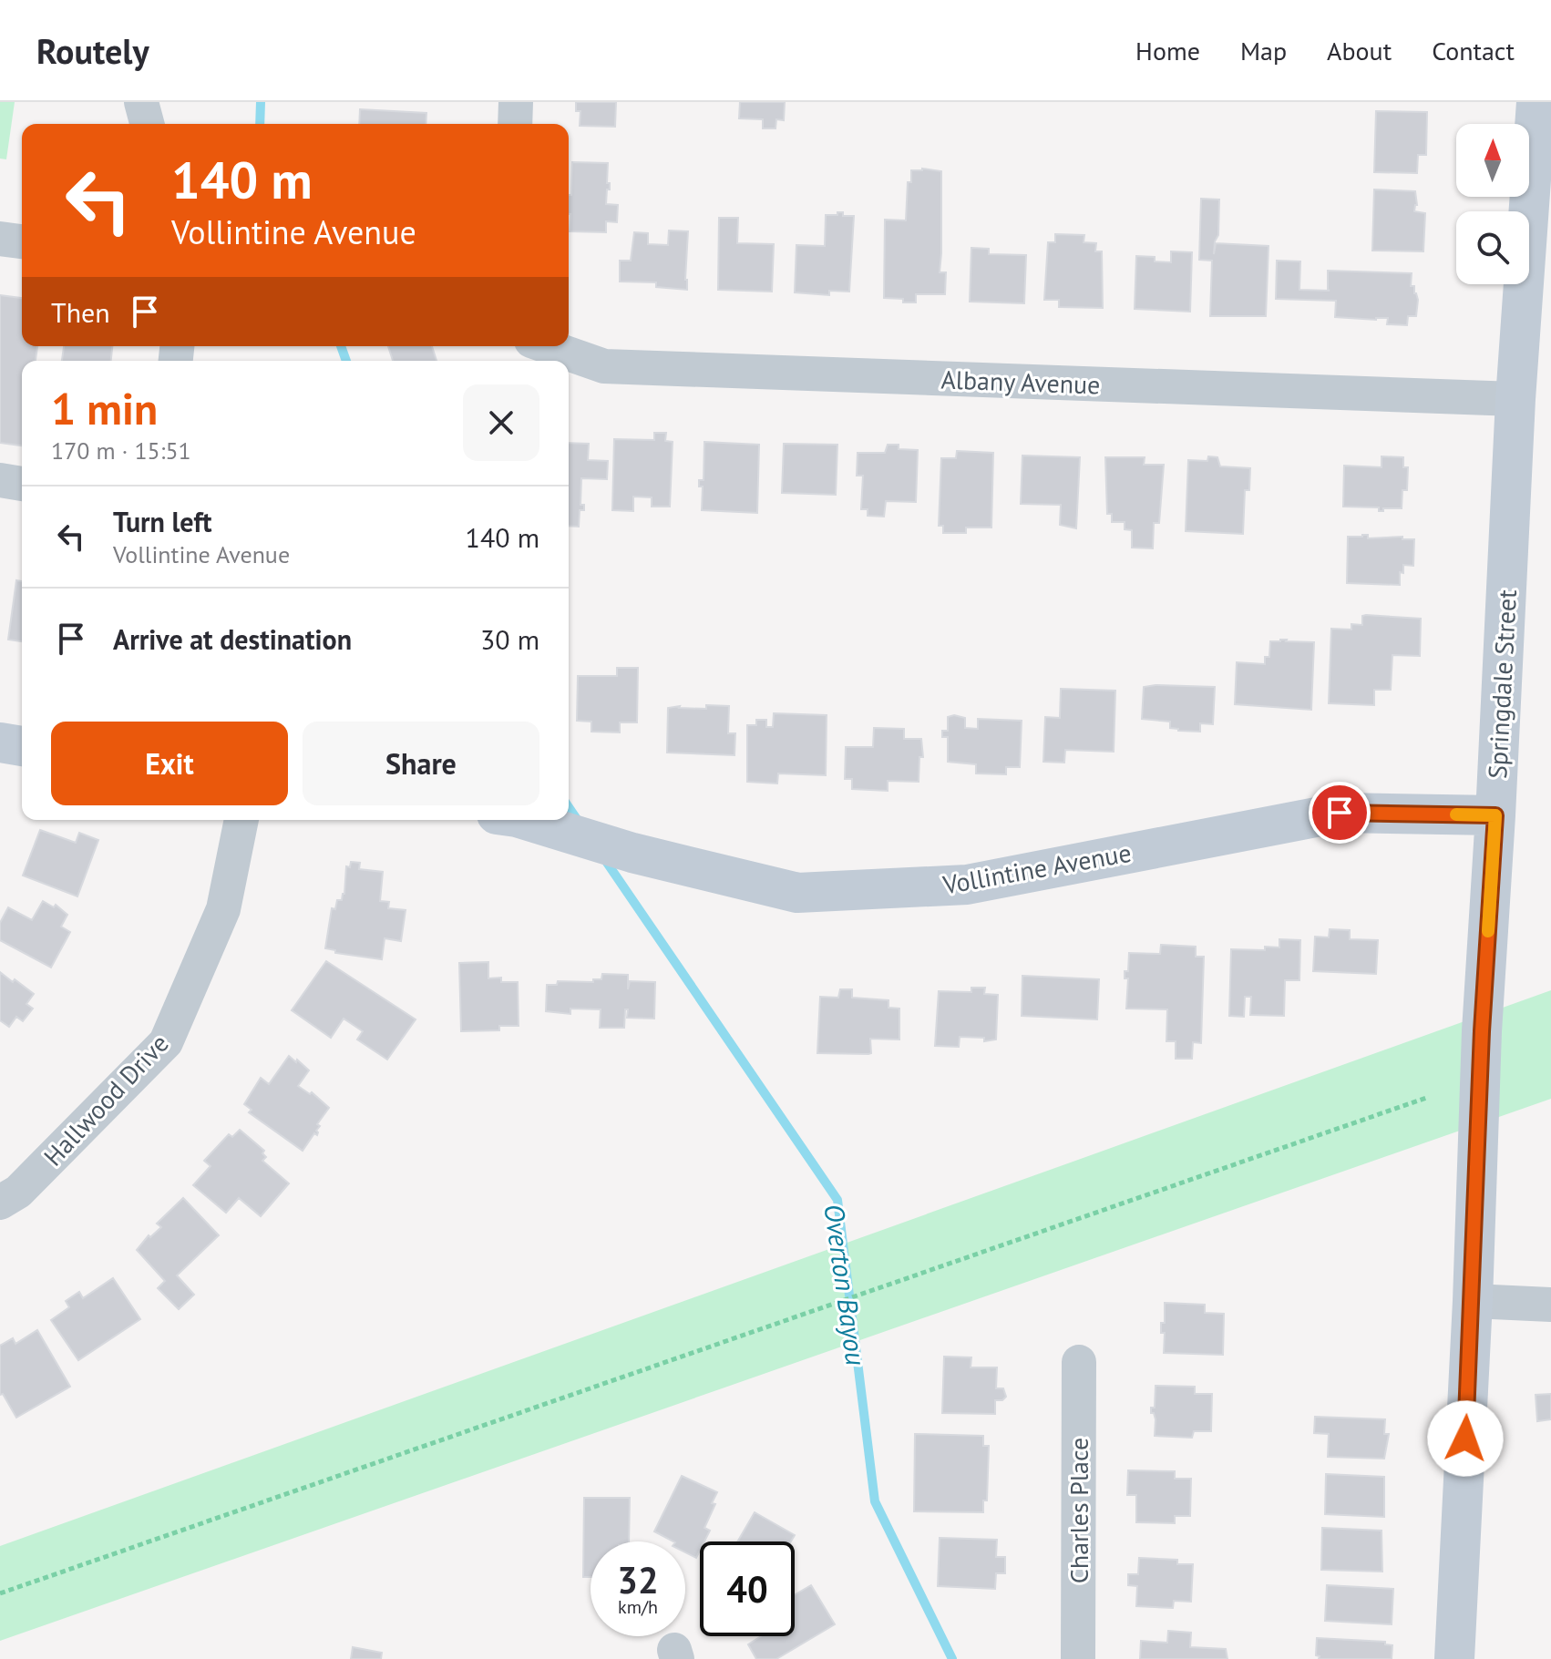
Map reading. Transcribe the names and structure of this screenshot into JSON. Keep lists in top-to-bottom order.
{
  "streets": {
    "street": [
      "Albany Avenue",
      "Springdale Street",
      "Vollintine Avenue",
      "Hallwood Drive",
      "Charles Place"
    ]
  },
  "crossings": [
    ["Albany Avenue", "Springdale Street"],
    ["Springdale Street", "Vollintine Avenue"]
  ],
  "water": ["Overton Bayou"],
  "north": "top",
  "page": {
    "header": "Routely",
    "nav": [
      "Home",
      "Map",
      "About",
      "Contact"
    ],
    "turn": ["140 m", "Vollintine Avenue"],
    "then": "Then",
    "heading": ["1 min", "170 m · 15:51"],
    "list": [
      {
        "name": "Turn left",
        "note": "Vollintine Avenue",
        "value": "140 m"
      },
      {
        "name": "Arrive at destination",
        "value": "30 m"
      }
    ],
    "buttons": ["Exit", "Share"],
    "speed": "32 km/h",
    "limit": "40"
  }
}
